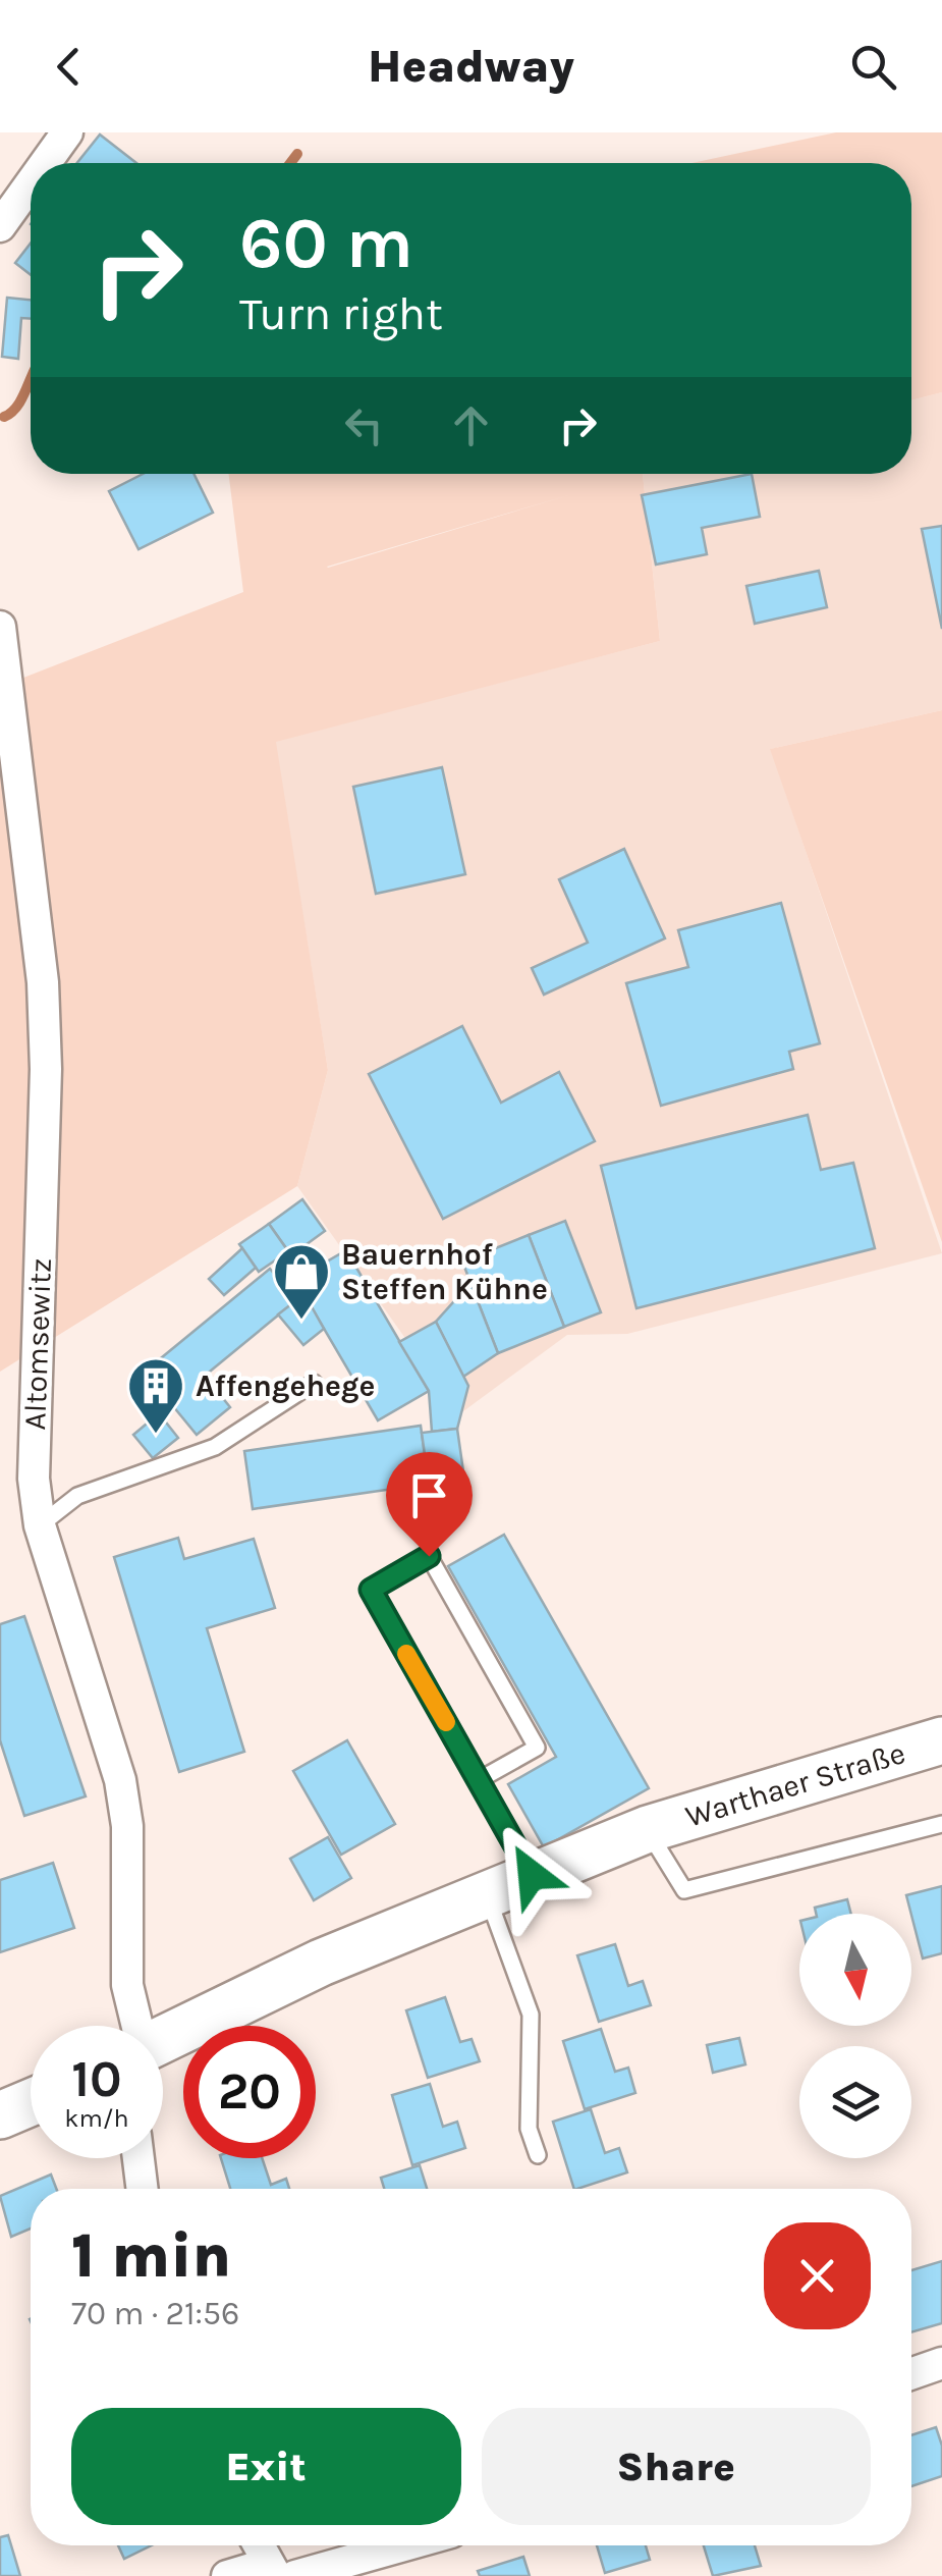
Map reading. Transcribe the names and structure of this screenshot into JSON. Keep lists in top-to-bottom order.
{
  "streets": {
    "street": ["Altomsewitz", "Warthaer Straße"]
  },
  "places": {
    "shop": ["Bauernhof Steffen Kühne"],
    "building": ["Affengehege"]
  },
  "north": "bottom",
  "page": {
    "header": "Headway",
    "turn": ["60 m", "Turn right"],
    "speed": "10 km/h",
    "limit": "20",
    "heading": ["1 min", "70 m · 21:56"],
    "buttons": ["Exit", "Share"]
  }
}
